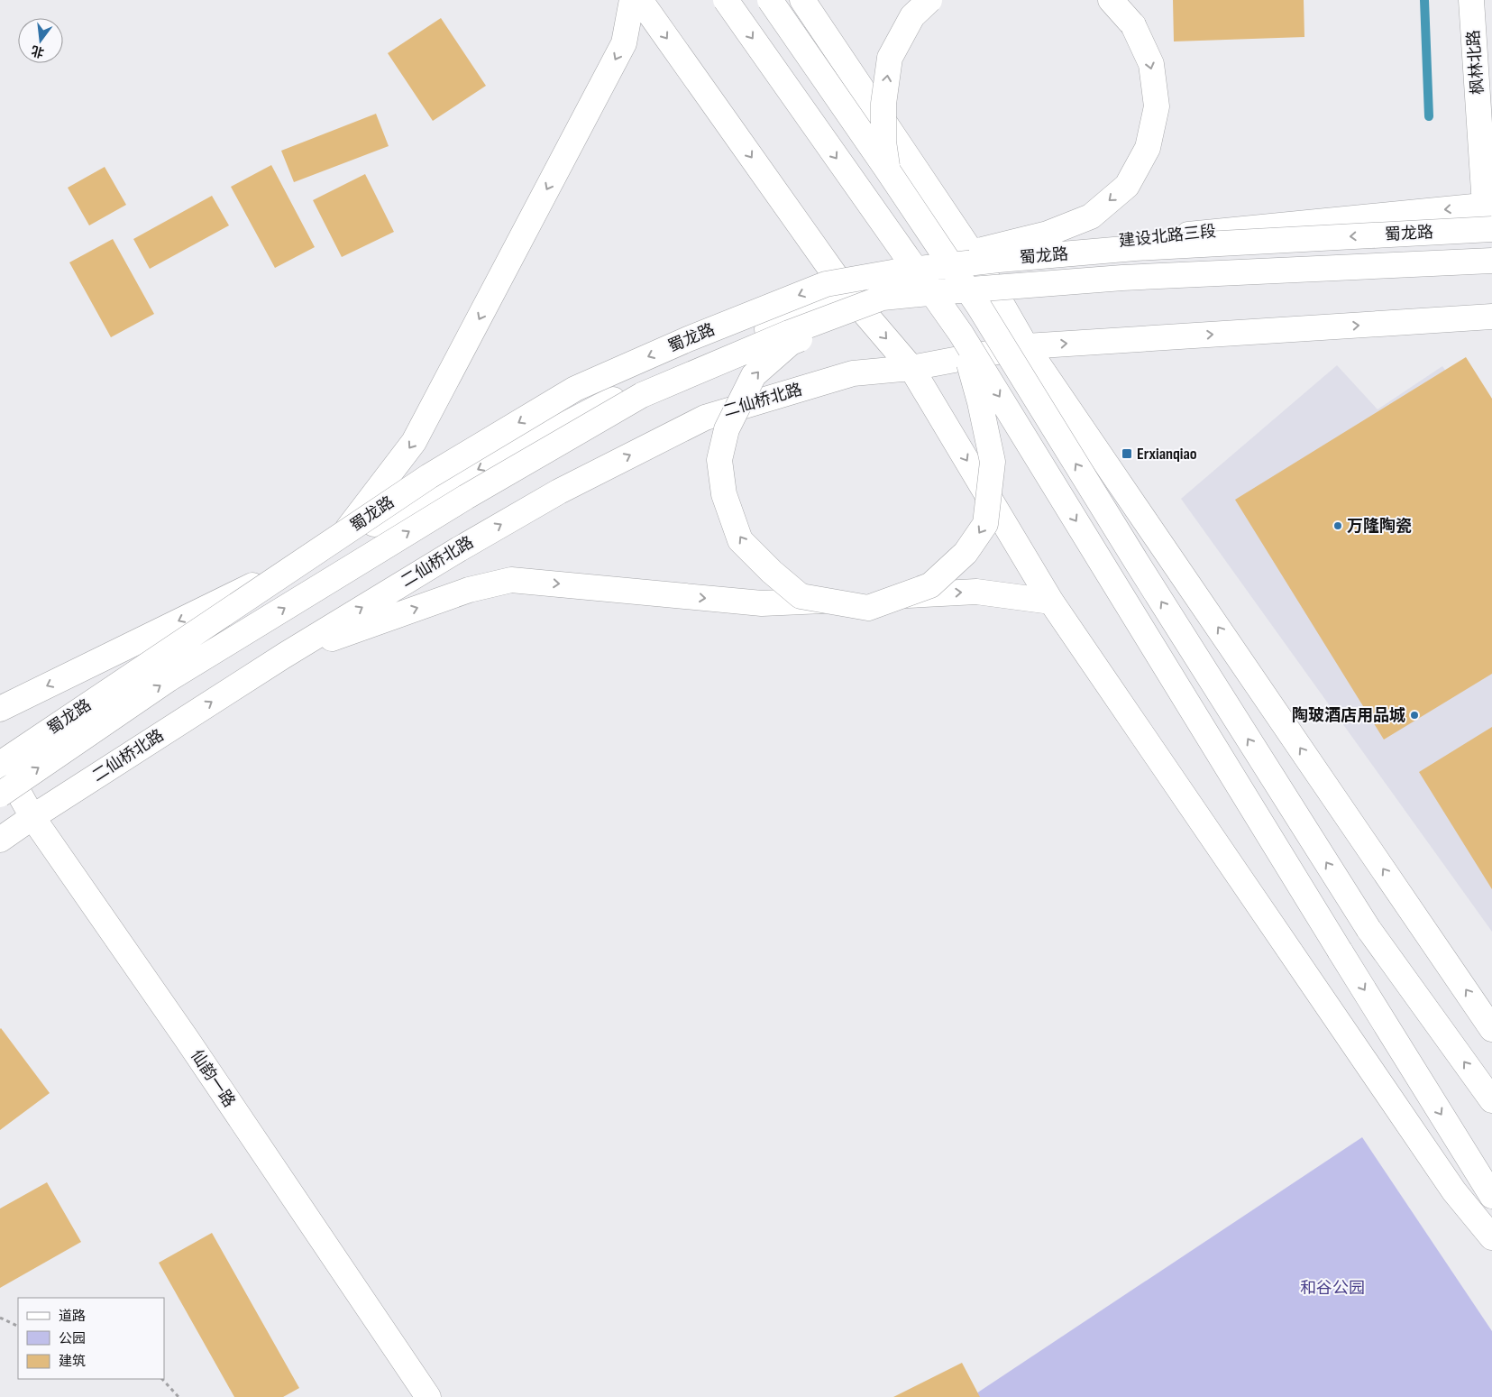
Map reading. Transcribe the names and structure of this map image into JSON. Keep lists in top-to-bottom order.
{
  "streets": {
    "main road": [
      "枫林北路",
      "蜀龙路",
      "建设北路三段",
      "二仙桥北路",
      "仙韵一路"
    ]
  },
  "crossings": [
    ["枫林北路", "建设北路三段"],
    ["二仙桥北路", "仙韵一路"]
  ],
  "parks": ["和谷公园"],
  "places": {
    "transit": ["Erxianqiao"],
    "other": ["万隆陶瓷", "陶玻酒店用品城"]
  },
  "legend": ["道路", "公园", "建筑"],
  "north": "bottom"
}
